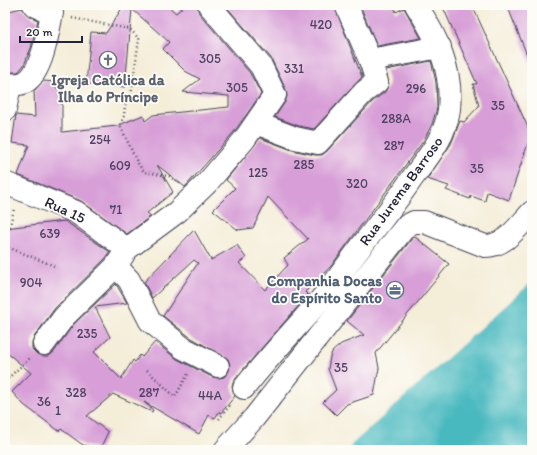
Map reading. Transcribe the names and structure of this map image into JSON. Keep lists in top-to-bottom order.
{
  "streets": {
    "street": ["Rua Jurema Barroso", "Rua 15"]
  },
  "places": {
    "church": ["Igreja Católica da Ilha do Príncipe"],
    "office": ["Companhia Docas do Espírito Santo"]
  },
  "house_numbers": [
    "420",
    "305",
    "331",
    "305",
    "296",
    "35",
    "288A",
    "254",
    "287",
    "285",
    "609",
    "35",
    "125",
    "320",
    "71",
    "639",
    "904",
    "235",
    "35",
    "328",
    "287",
    "44A",
    "36",
    "1"
  ],
  "scale_bar": "20 m"
}
